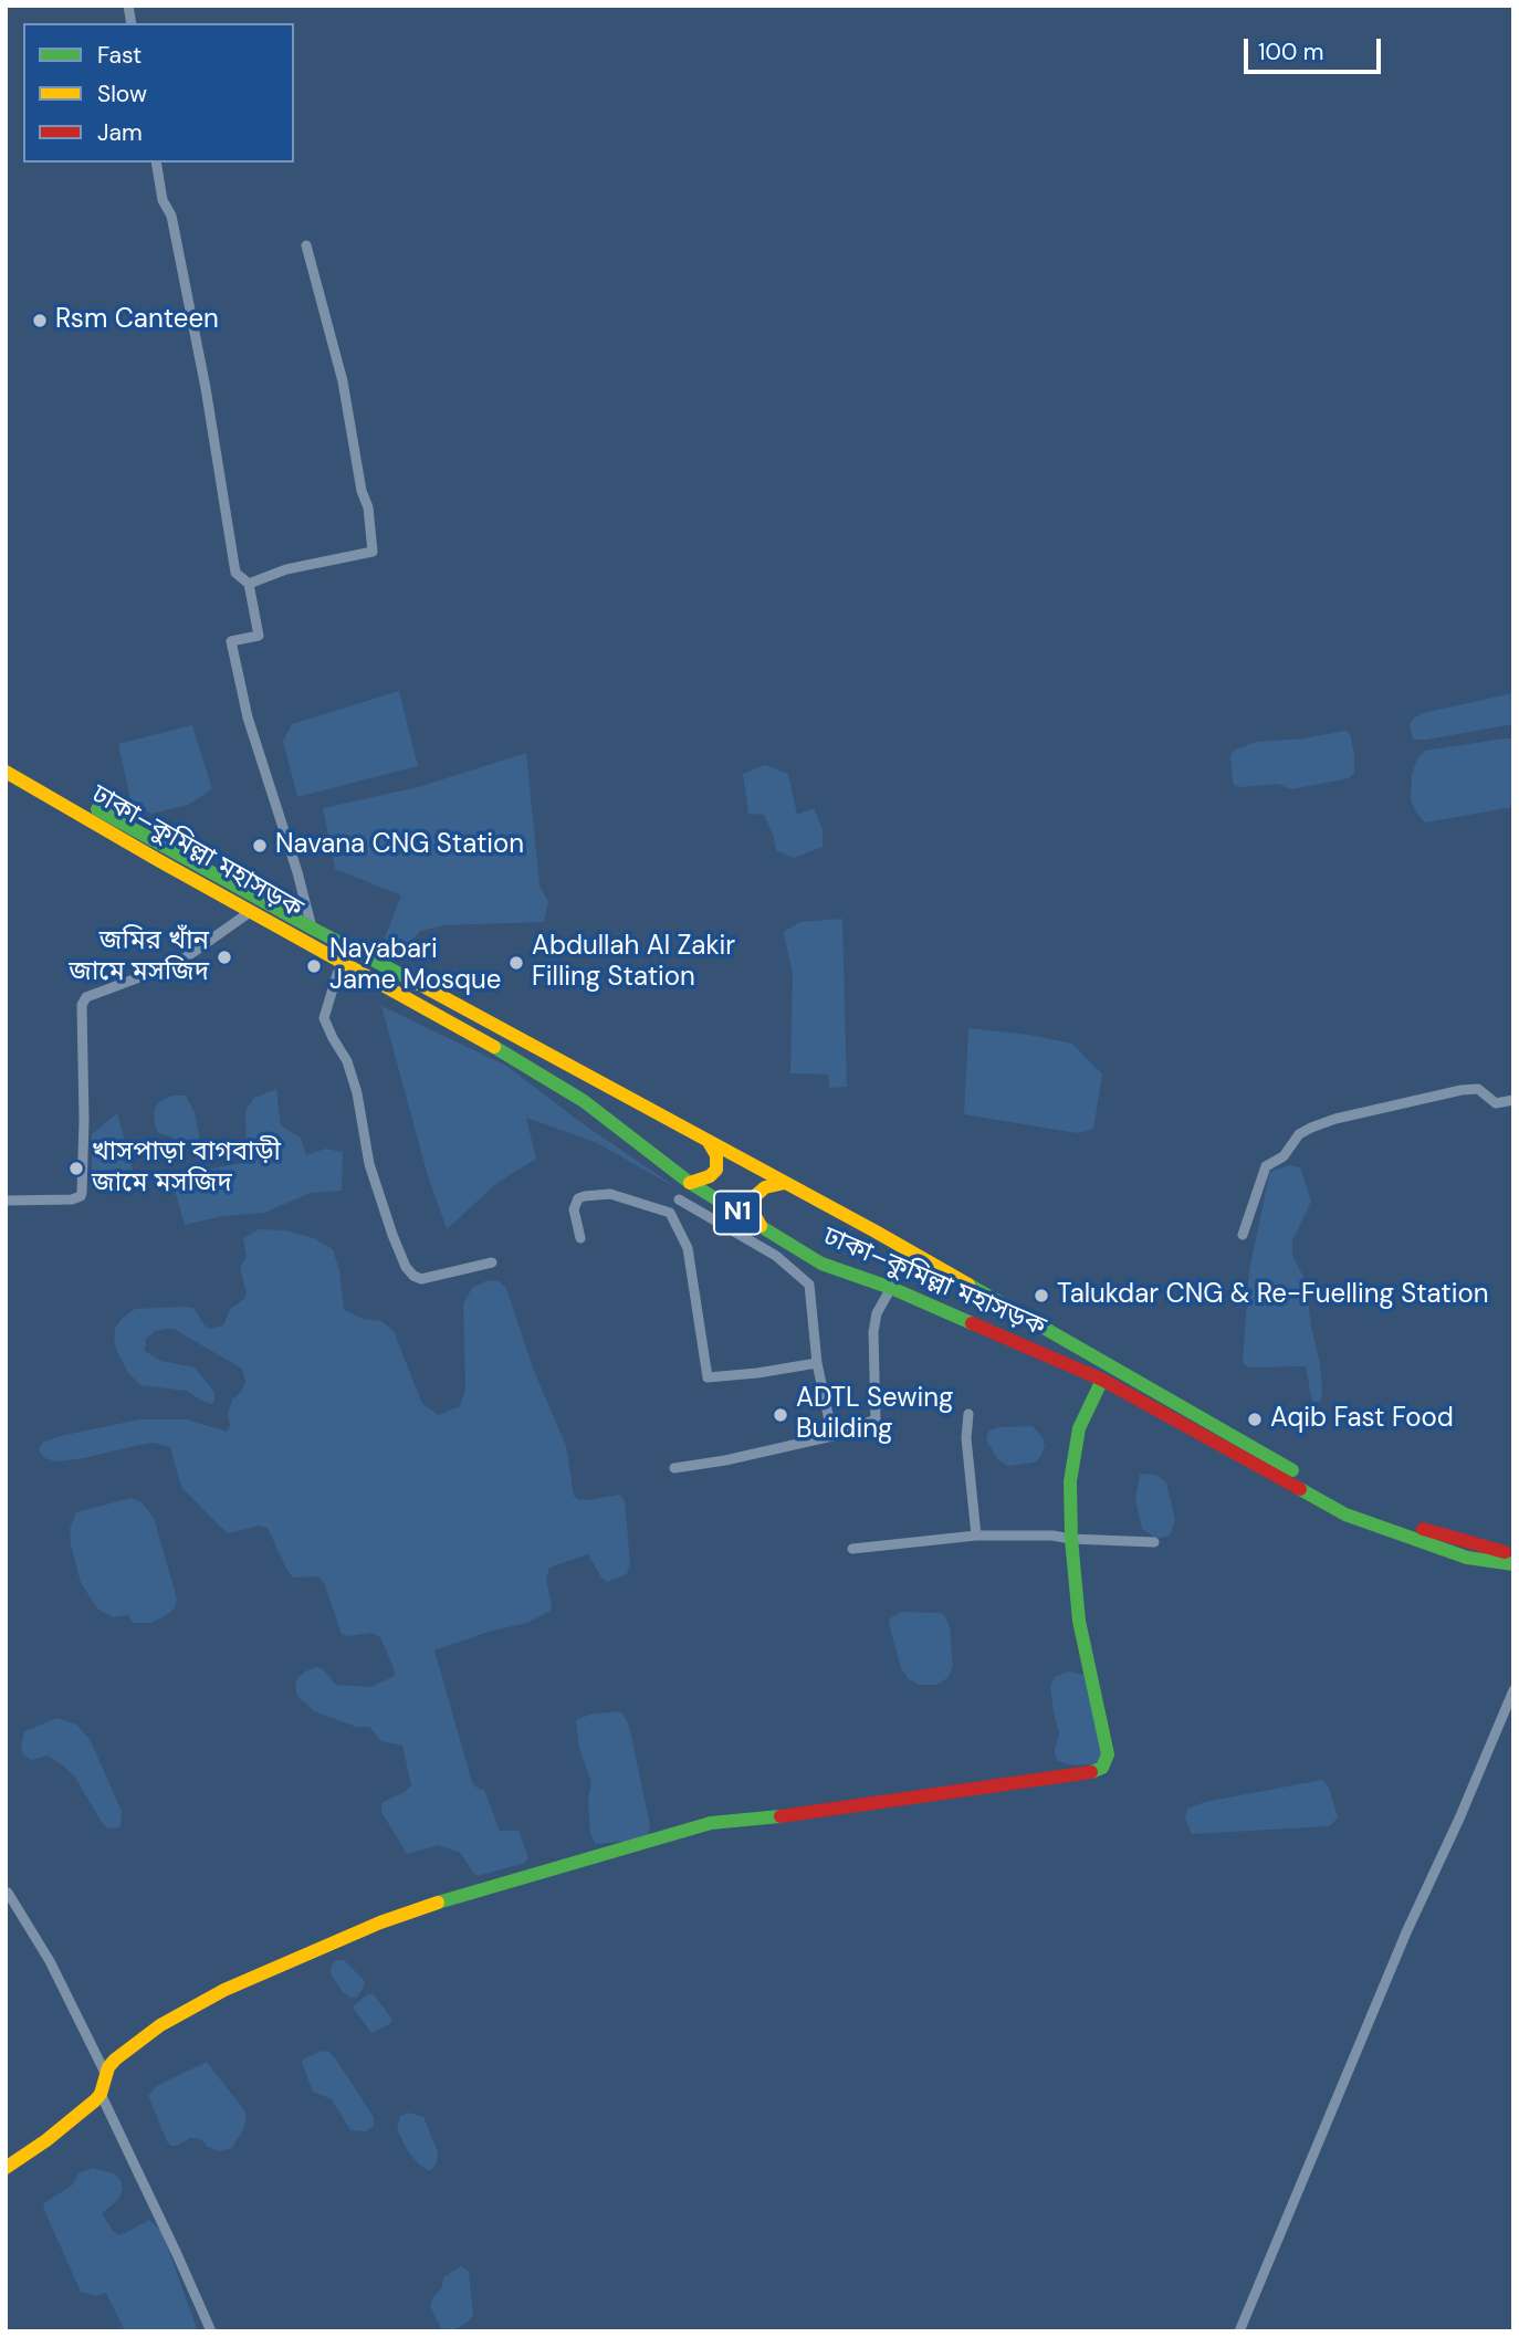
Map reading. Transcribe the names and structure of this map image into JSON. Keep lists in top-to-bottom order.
{
  "streets": {
    "main road": ["ঢাকা–কুমিল্লা মহাসড়ক", "N1"]
  },
  "places": [
    "Rsm Canteen",
    "Navana CNG Station",
    "জমির খাঁন জামে মসজিদ",
    "Abdullah Al Zakir Filling Station",
    "Nayabari Jame Mosque",
    "খাসপাড়া বাগবাড়ী জামে মসজিদ",
    "Talukdar CNG & Re-Fuelling Station",
    "ADTL Sewing Building",
    "Aqib Fast Food"
  ],
  "legend": ["Fast", "Slow", "Jam"],
  "scale_bar": "100 m"
}
